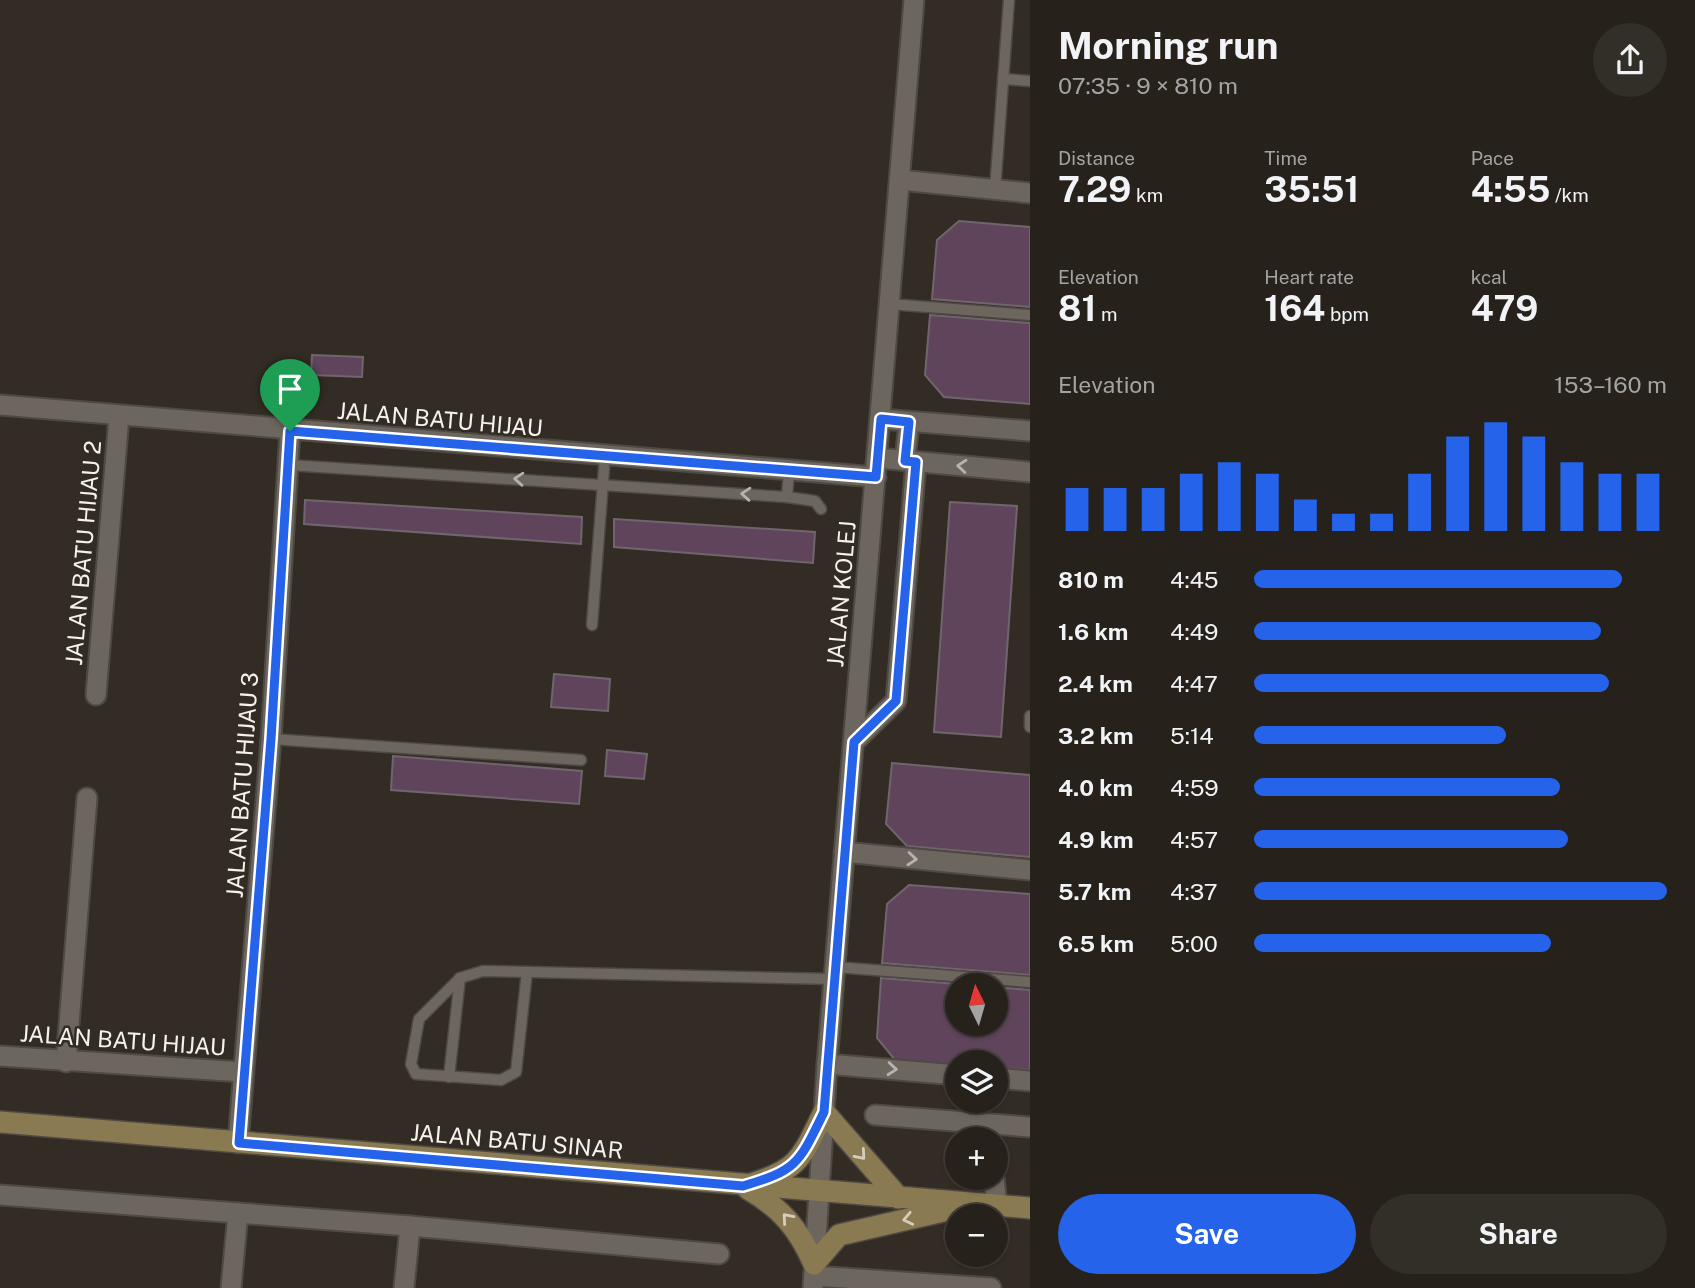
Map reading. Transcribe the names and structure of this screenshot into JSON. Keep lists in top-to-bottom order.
{
  "streets": {
    "street": [
      "JALAN BATU HIJAU",
      "JALAN BATU HIJAU 2",
      "JALAN KOLEJ",
      "JALAN BATU HIJAU 3",
      "JALAN BATU SINAR"
    ]
  },
  "crossings": [
    ["JALAN BATU HIJAU", "JALAN BATU HIJAU 2"],
    ["JALAN BATU HIJAU", "JALAN KOLEJ"],
    ["JALAN BATU HIJAU", "JALAN BATU HIJAU 3"],
    ["JALAN KOLEJ", "JALAN BATU SINAR"],
    ["JALAN BATU HIJAU 3", "JALAN BATU SINAR"]
  ],
  "north": "top",
  "page": {
    "heading": ["Morning run", "07:35 · 9 × 810 m"],
    "stats": [
      ["Distance", "7.29 km"],
      ["Time", "35:51"],
      ["Pace", "4:55 /km"],
      ["Elevation", "81 m"],
      ["Heart rate", "164 bpm"],
      ["kcal", "479"]
    ],
    "chart": ["Elevation", "153–160 m"],
    "list": [
      {
        "name": "810 m",
        "note": "4:45"
      },
      {
        "name": "1.6 km",
        "note": "4:49"
      },
      {
        "name": "2.4 km",
        "note": "4:47"
      },
      {
        "name": "3.2 km",
        "note": "5:14"
      },
      {
        "name": "4.0 km",
        "note": "4:59"
      },
      {
        "name": "4.9 km",
        "note": "4:57"
      },
      {
        "name": "5.7 km",
        "note": "4:37"
      },
      {
        "name": "6.5 km",
        "note": "5:00"
      }
    ],
    "map_buttons": ["+", "−"],
    "buttons": ["Save", "Share"]
  }
}
